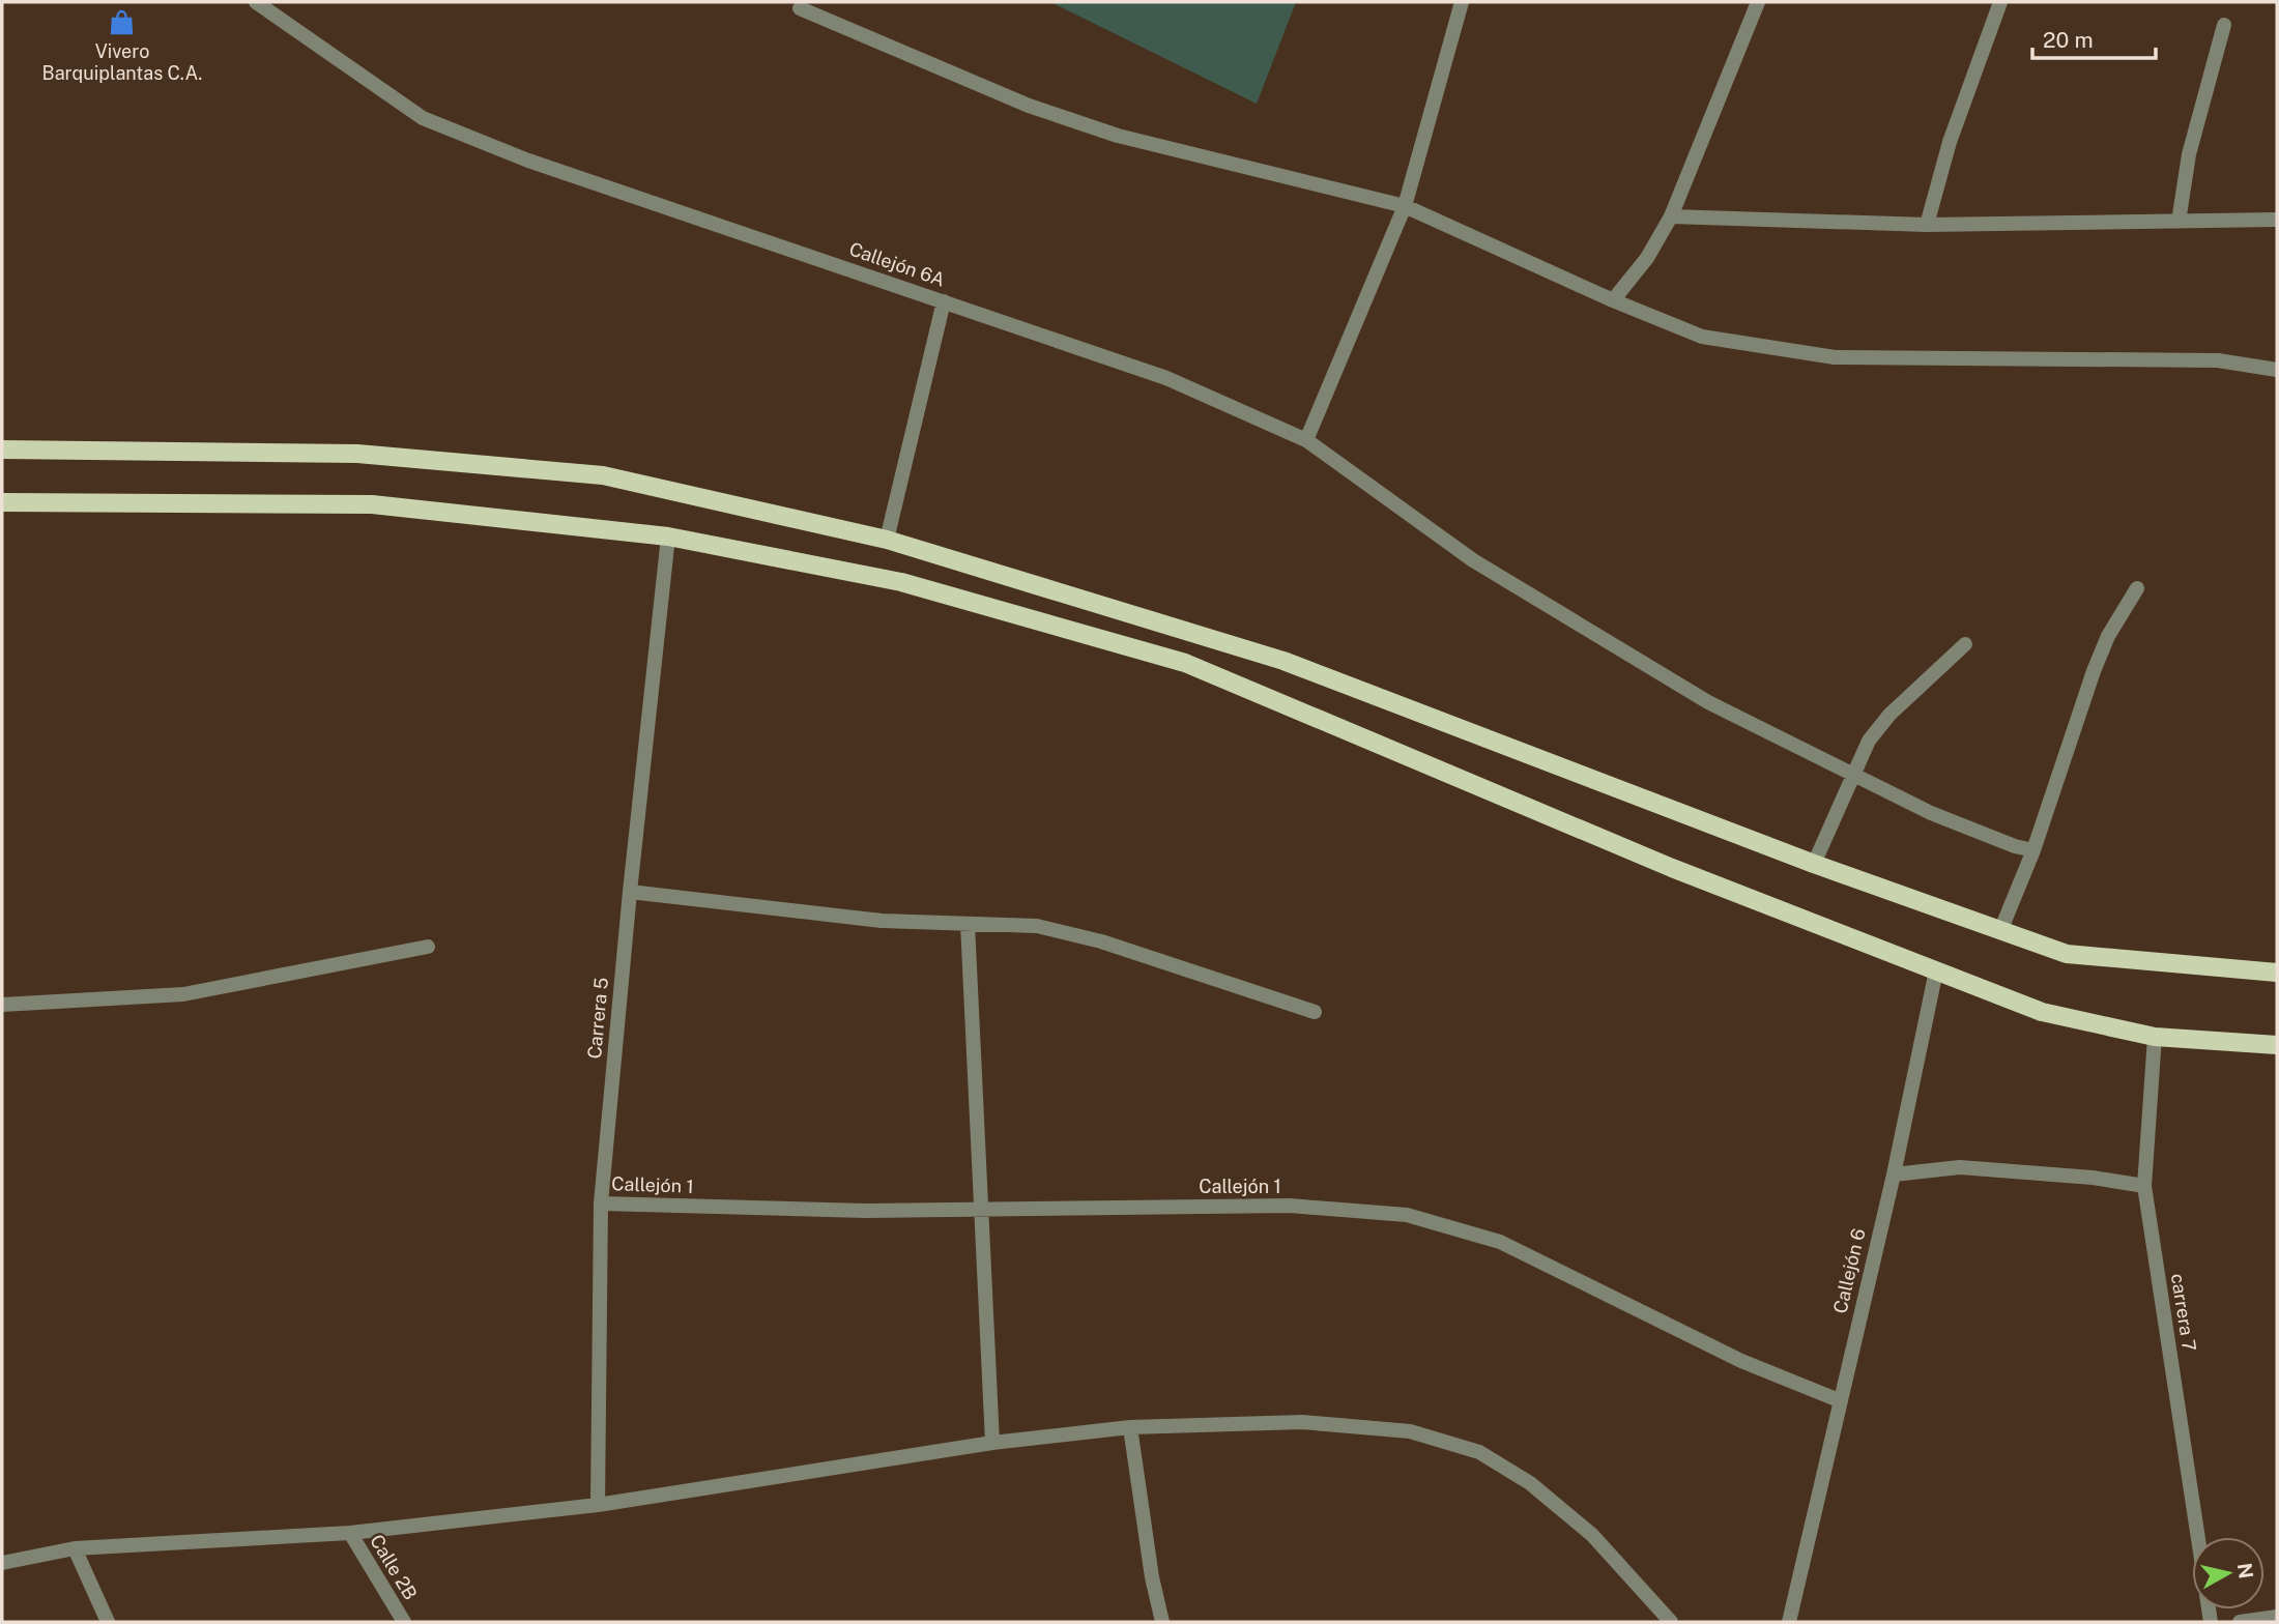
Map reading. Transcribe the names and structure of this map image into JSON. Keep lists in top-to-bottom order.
{
  "streets": {
    "street": [
      "Callejón 6A",
      "Carrera 5",
      "Callejón 1",
      "Callejón 6",
      "carrera 7",
      "Calle 2B"
    ]
  },
  "crossings": [
    ["Carrera 5", "Callejón 1"],
    ["Callejón 1", "Callejón 6"]
  ],
  "places": {
    "shop": ["Vivero Barquiplantas C.A."]
  },
  "scale_bar": "20 m",
  "north": "right"
}
